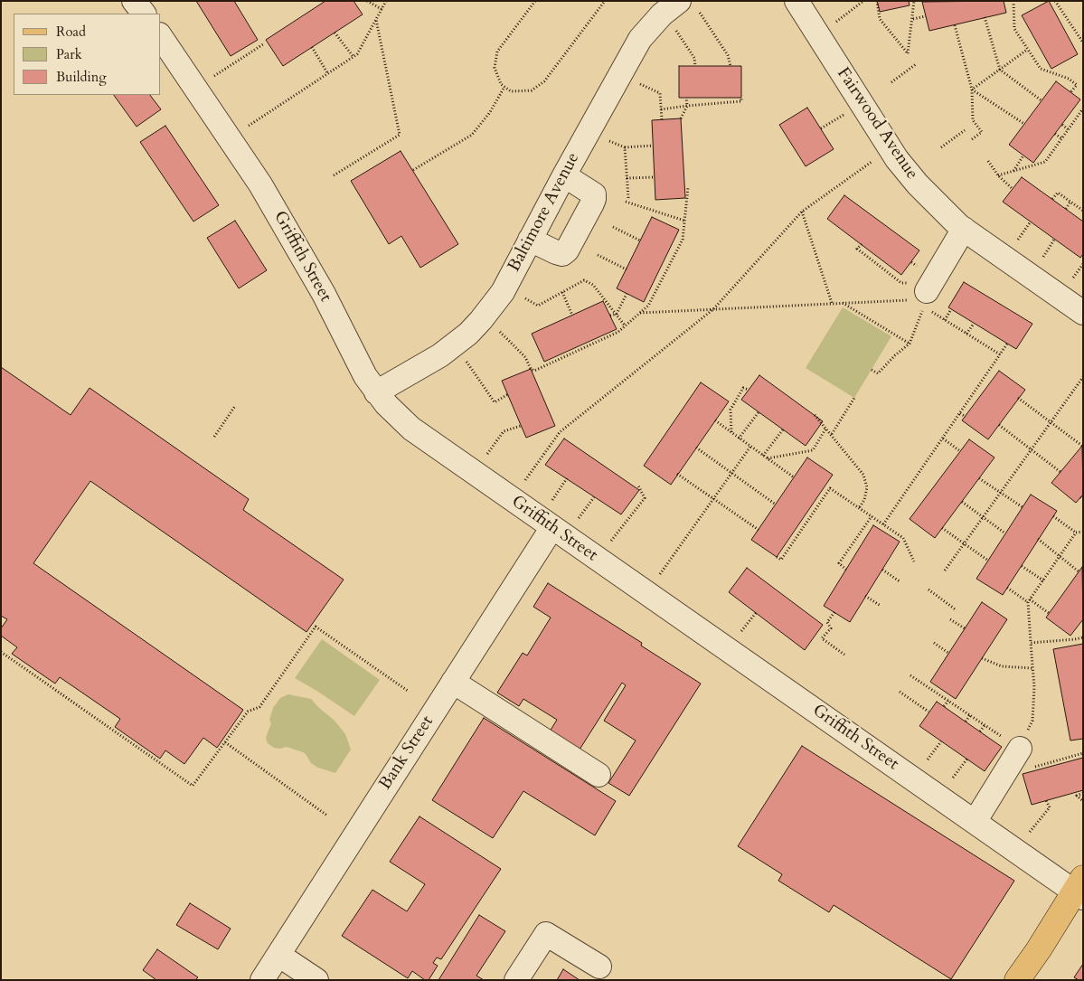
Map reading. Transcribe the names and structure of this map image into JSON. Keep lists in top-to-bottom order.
{
  "streets": {
    "street": [
      "Fairwood Avenue",
      "Baltimore Avenue",
      "Griffith Street",
      "Bank Street"
    ]
  },
  "crossings": [
    ["Baltimore Avenue", "Griffith Street"],
    ["Griffith Street", "Bank Street"]
  ],
  "legend": ["Road", "Park", "Building"]
}
